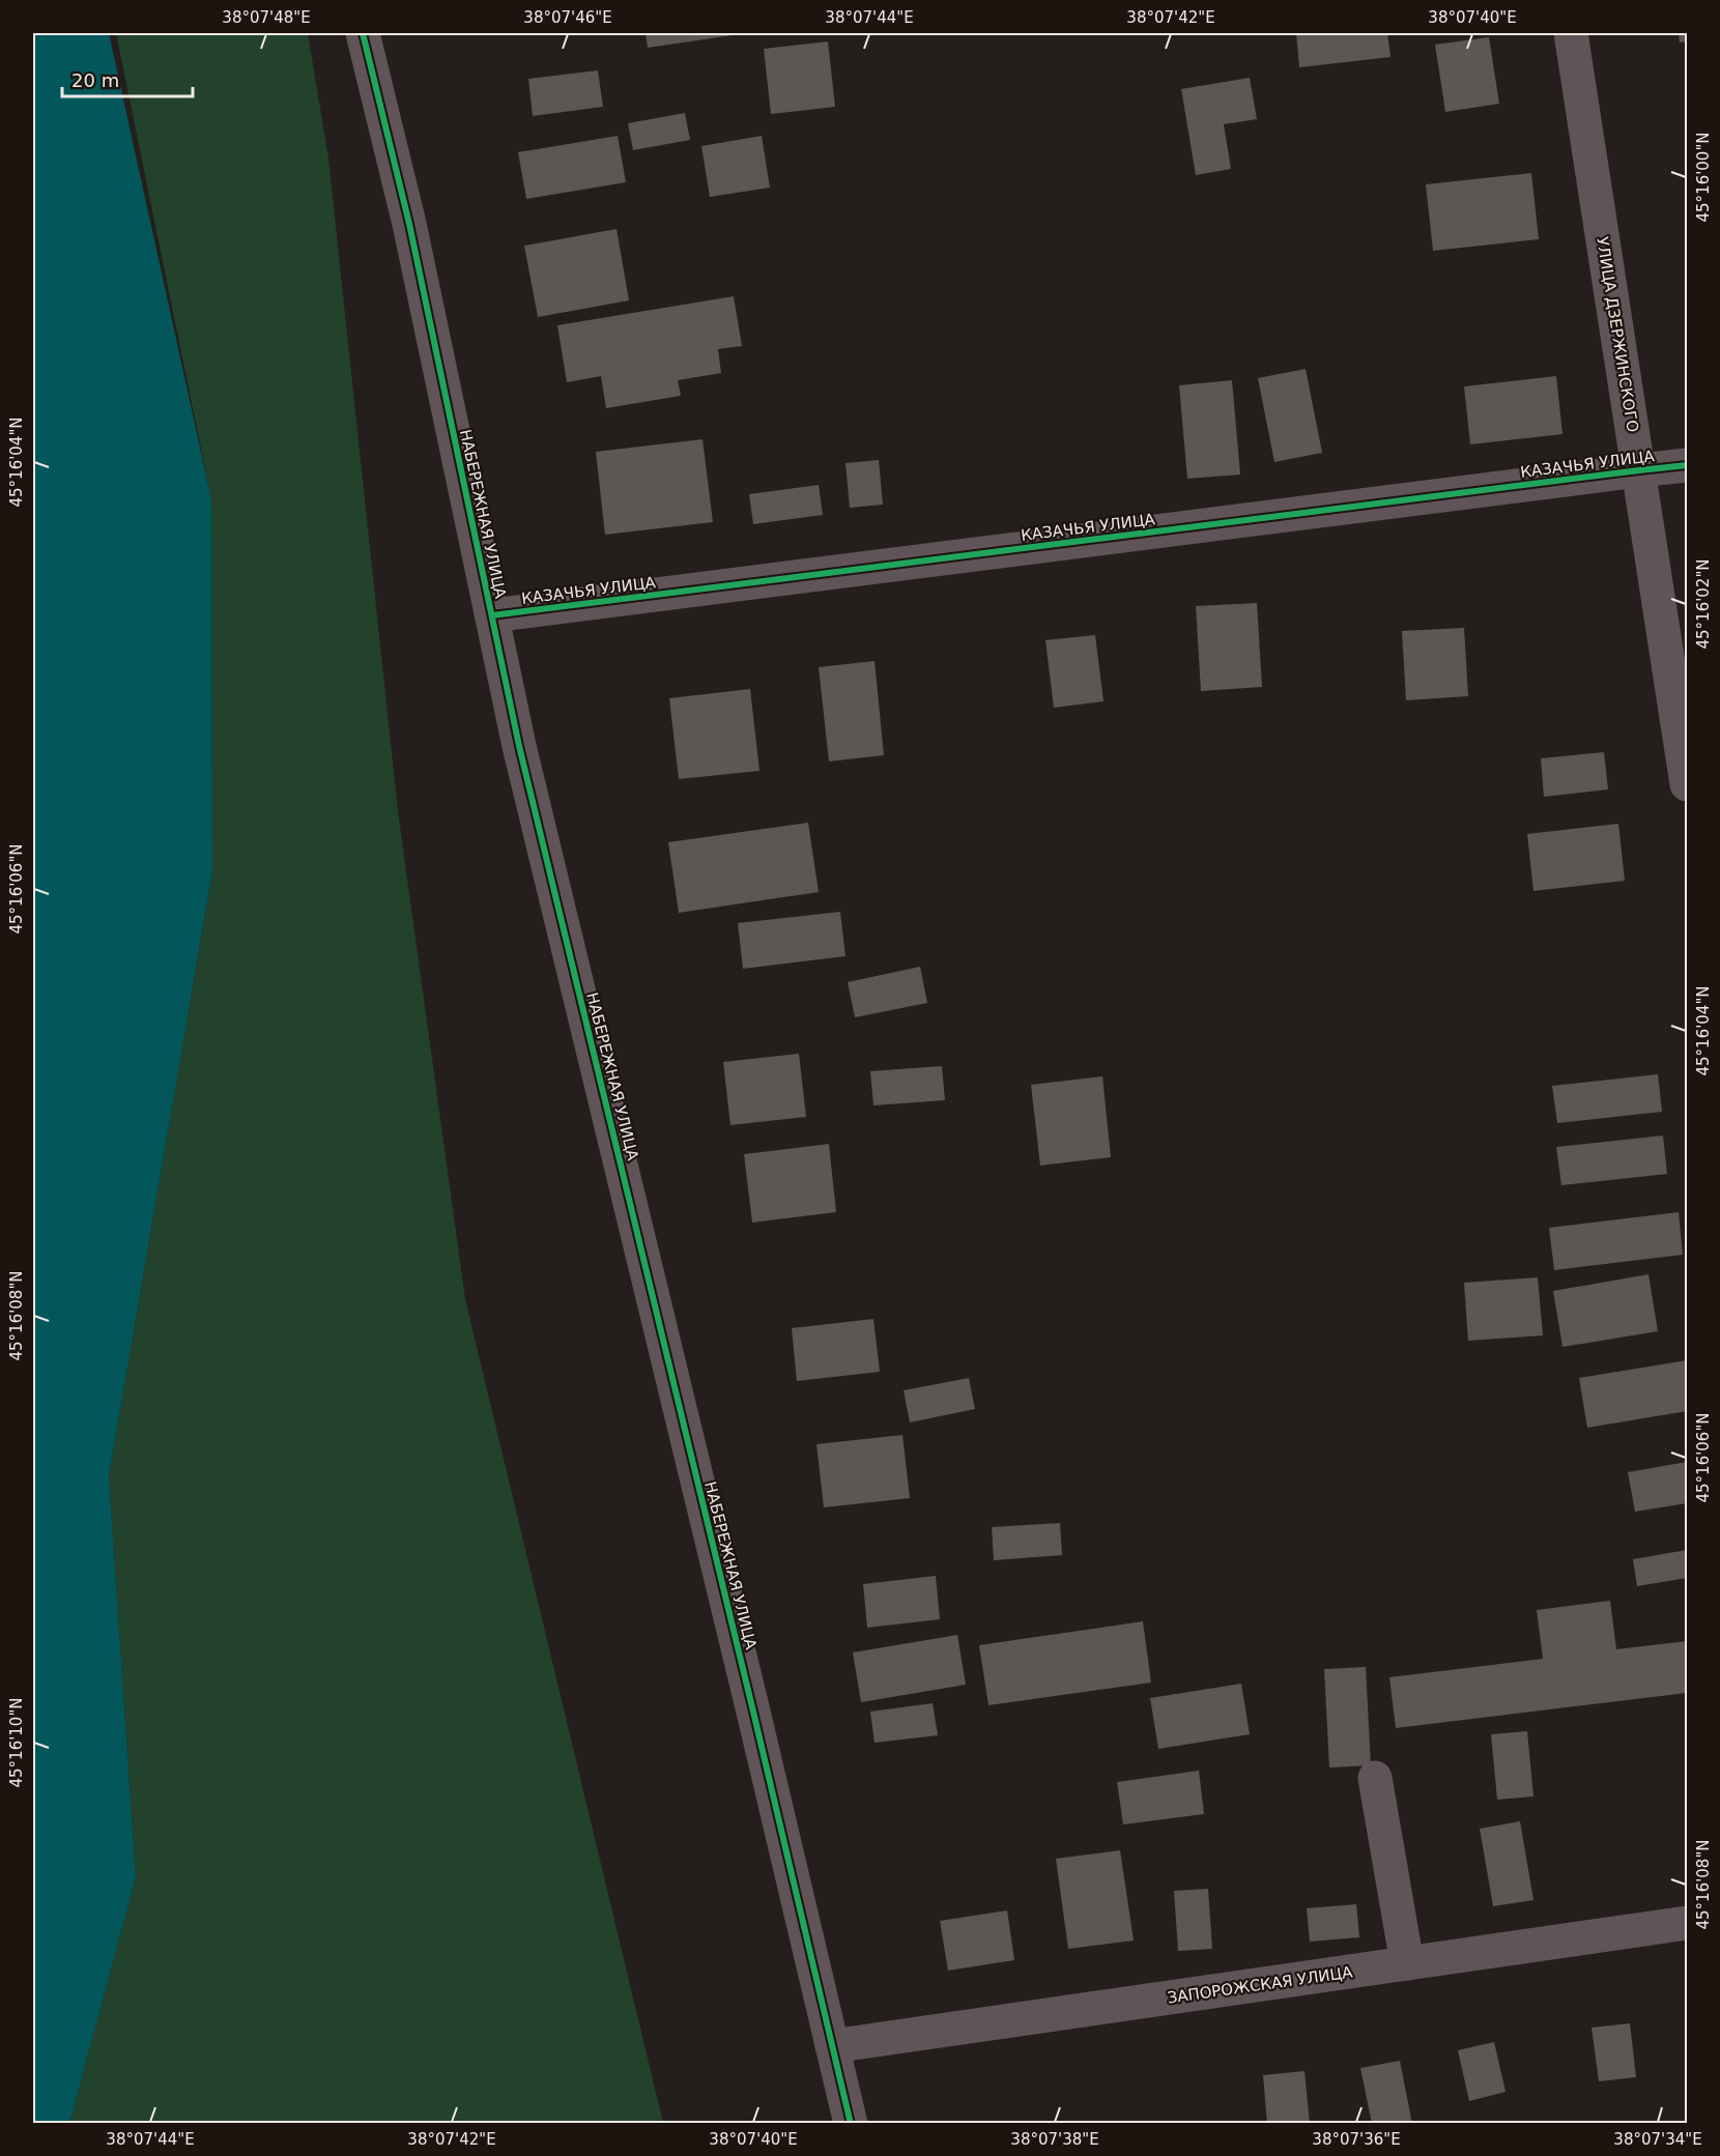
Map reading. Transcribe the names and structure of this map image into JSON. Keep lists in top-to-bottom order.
{
  "streets": {
    "street": [
      "УЛИЦА ДЗЕРЖИНСКОГО",
      "КАЗАЧЬЯ УЛИЦА",
      "НАБЕРЕЖНАЯ УЛИЦА",
      "ЗАПОРОЖСКАЯ УЛИЦА"
    ]
  },
  "crossings": [
    ["УЛИЦА ДЗЕРЖИНСКОГО", "КАЗАЧЬЯ УЛИЦА"],
    ["КАЗАЧЬЯ УЛИЦА", "НАБЕРЕЖНАЯ УЛИЦА"],
    ["НАБЕРЕЖНАЯ УЛИЦА", "ЗАПОРОЖСКАЯ УЛИЦА"]
  ],
  "scale_bar": "20 m",
  "coordinates": [
    "38°07'48\"E",
    "38°07'46\"E",
    "38°07'44\"E",
    "38°07'42\"E",
    "38°07'40\"E",
    "45°16'00\"N",
    "45°16'04\"N",
    "45°16'02\"N",
    "45°16'06\"N",
    "45°16'08\"N",
    "45°16'10\"N",
    "38°07'38\"E",
    "38°07'36\"E",
    "38°07'34\"E"
  ]
}
